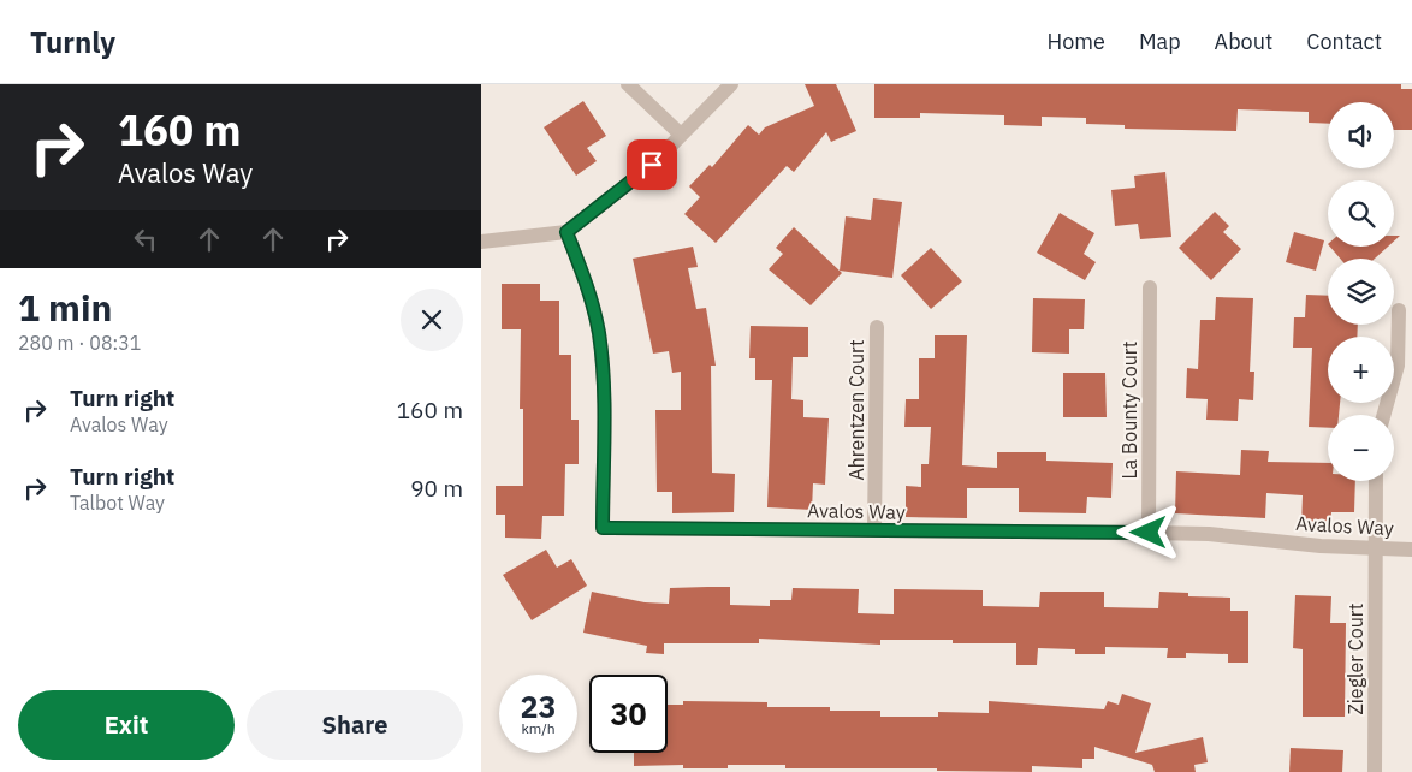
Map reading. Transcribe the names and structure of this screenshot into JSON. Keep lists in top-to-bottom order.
{
  "streets": {
    "street": [
      "Ahrentzen Court",
      "La Bounty Court",
      "Avalos Way",
      "Ziegler Court"
    ]
  },
  "crossings": [
    ["Ahrentzen Court", "Avalos Way"],
    ["La Bounty Court", "Avalos Way"],
    ["Avalos Way", "Ziegler Court"]
  ],
  "page": {
    "header": "Turnly",
    "nav": [
      "Home",
      "Map",
      "About",
      "Contact"
    ],
    "turn": ["160 m", "Avalos Way"],
    "map_buttons": ["+", "−"],
    "heading": ["1 min", "280 m · 08:31"],
    "list": [
      {
        "name": "Turn right",
        "note": "Avalos Way",
        "value": "160 m"
      },
      {
        "name": "Turn right",
        "note": "Talbot Way",
        "value": "90 m"
      }
    ],
    "speed": "23 km/h",
    "limit": "30",
    "buttons": ["Exit", "Share"]
  }
}
